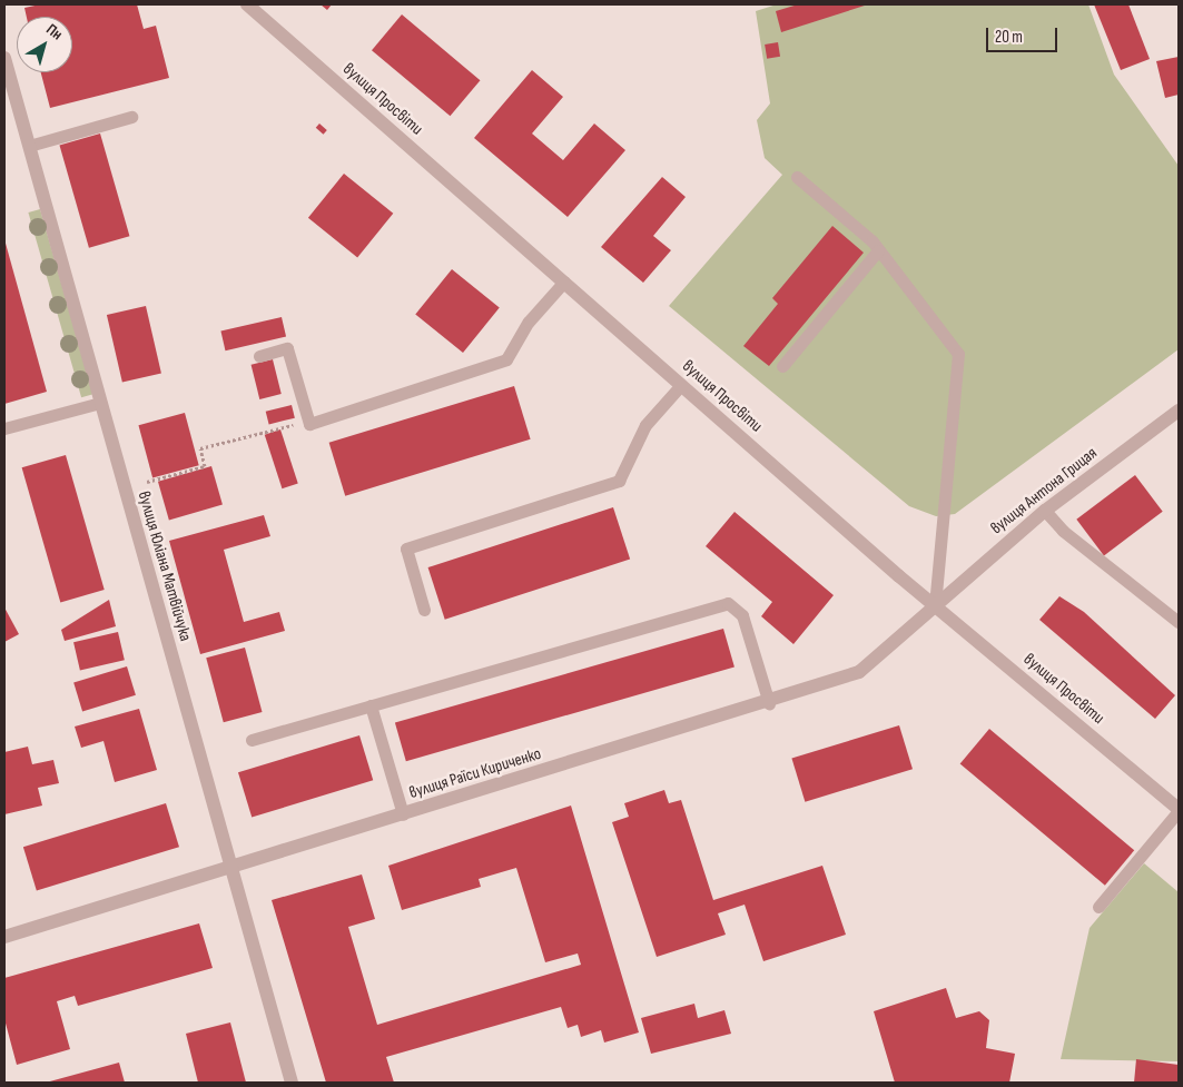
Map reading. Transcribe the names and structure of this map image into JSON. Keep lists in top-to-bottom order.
{
  "streets": {
    "street": [
      "вулиця Просвіти",
      "вулиця Антона Грицая",
      "вулиця Юліана Матвійчука",
      "вулиця Раїси Кириченко"
    ]
  },
  "crossings": [
    ["вулиця Просвіти", "вулиця Антона Грицая"],
    ["вулиця Просвіти", "вулиця Раїси Кириченко"],
    ["вулиця Антона Грицая", "вулиця Раїси Кириченко"],
    ["вулиця Юліана Матвійчука", "вулиця Раїси Кириченко"]
  ],
  "scale_bar": "20 m",
  "north": "top right"
}
